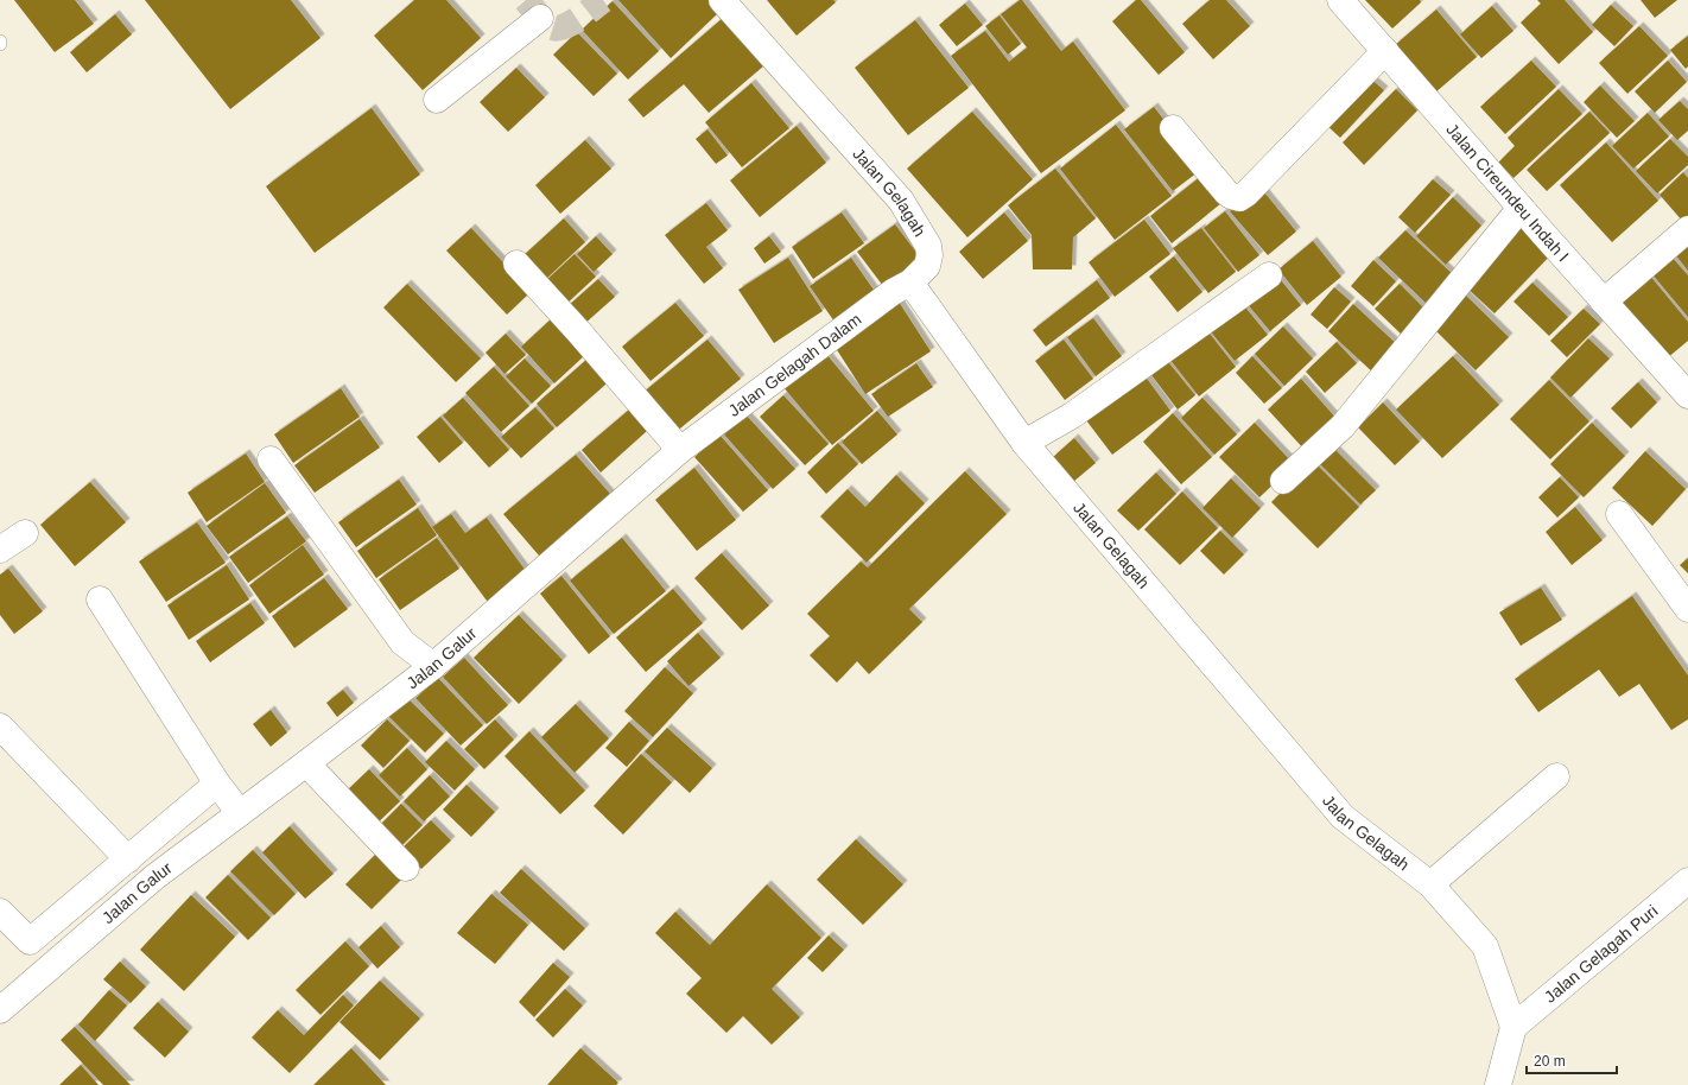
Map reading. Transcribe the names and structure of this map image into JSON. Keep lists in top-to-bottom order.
{
  "streets": {
    "street": [
      "Jalan Gelagah",
      "Jalan Cireundeu Indah I",
      "Jalan Gelagah Dalam",
      "Jalan Galur",
      "Jalan Gelagah Puri"
    ]
  },
  "crossings": [
    ["Jalan Gelagah", "Jalan Gelagah Dalam"],
    ["Jalan Gelagah", "Jalan Gelagah Puri"],
    ["Jalan Gelagah Dalam", "Jalan Galur"]
  ],
  "scale_bar": "20 m"
}
